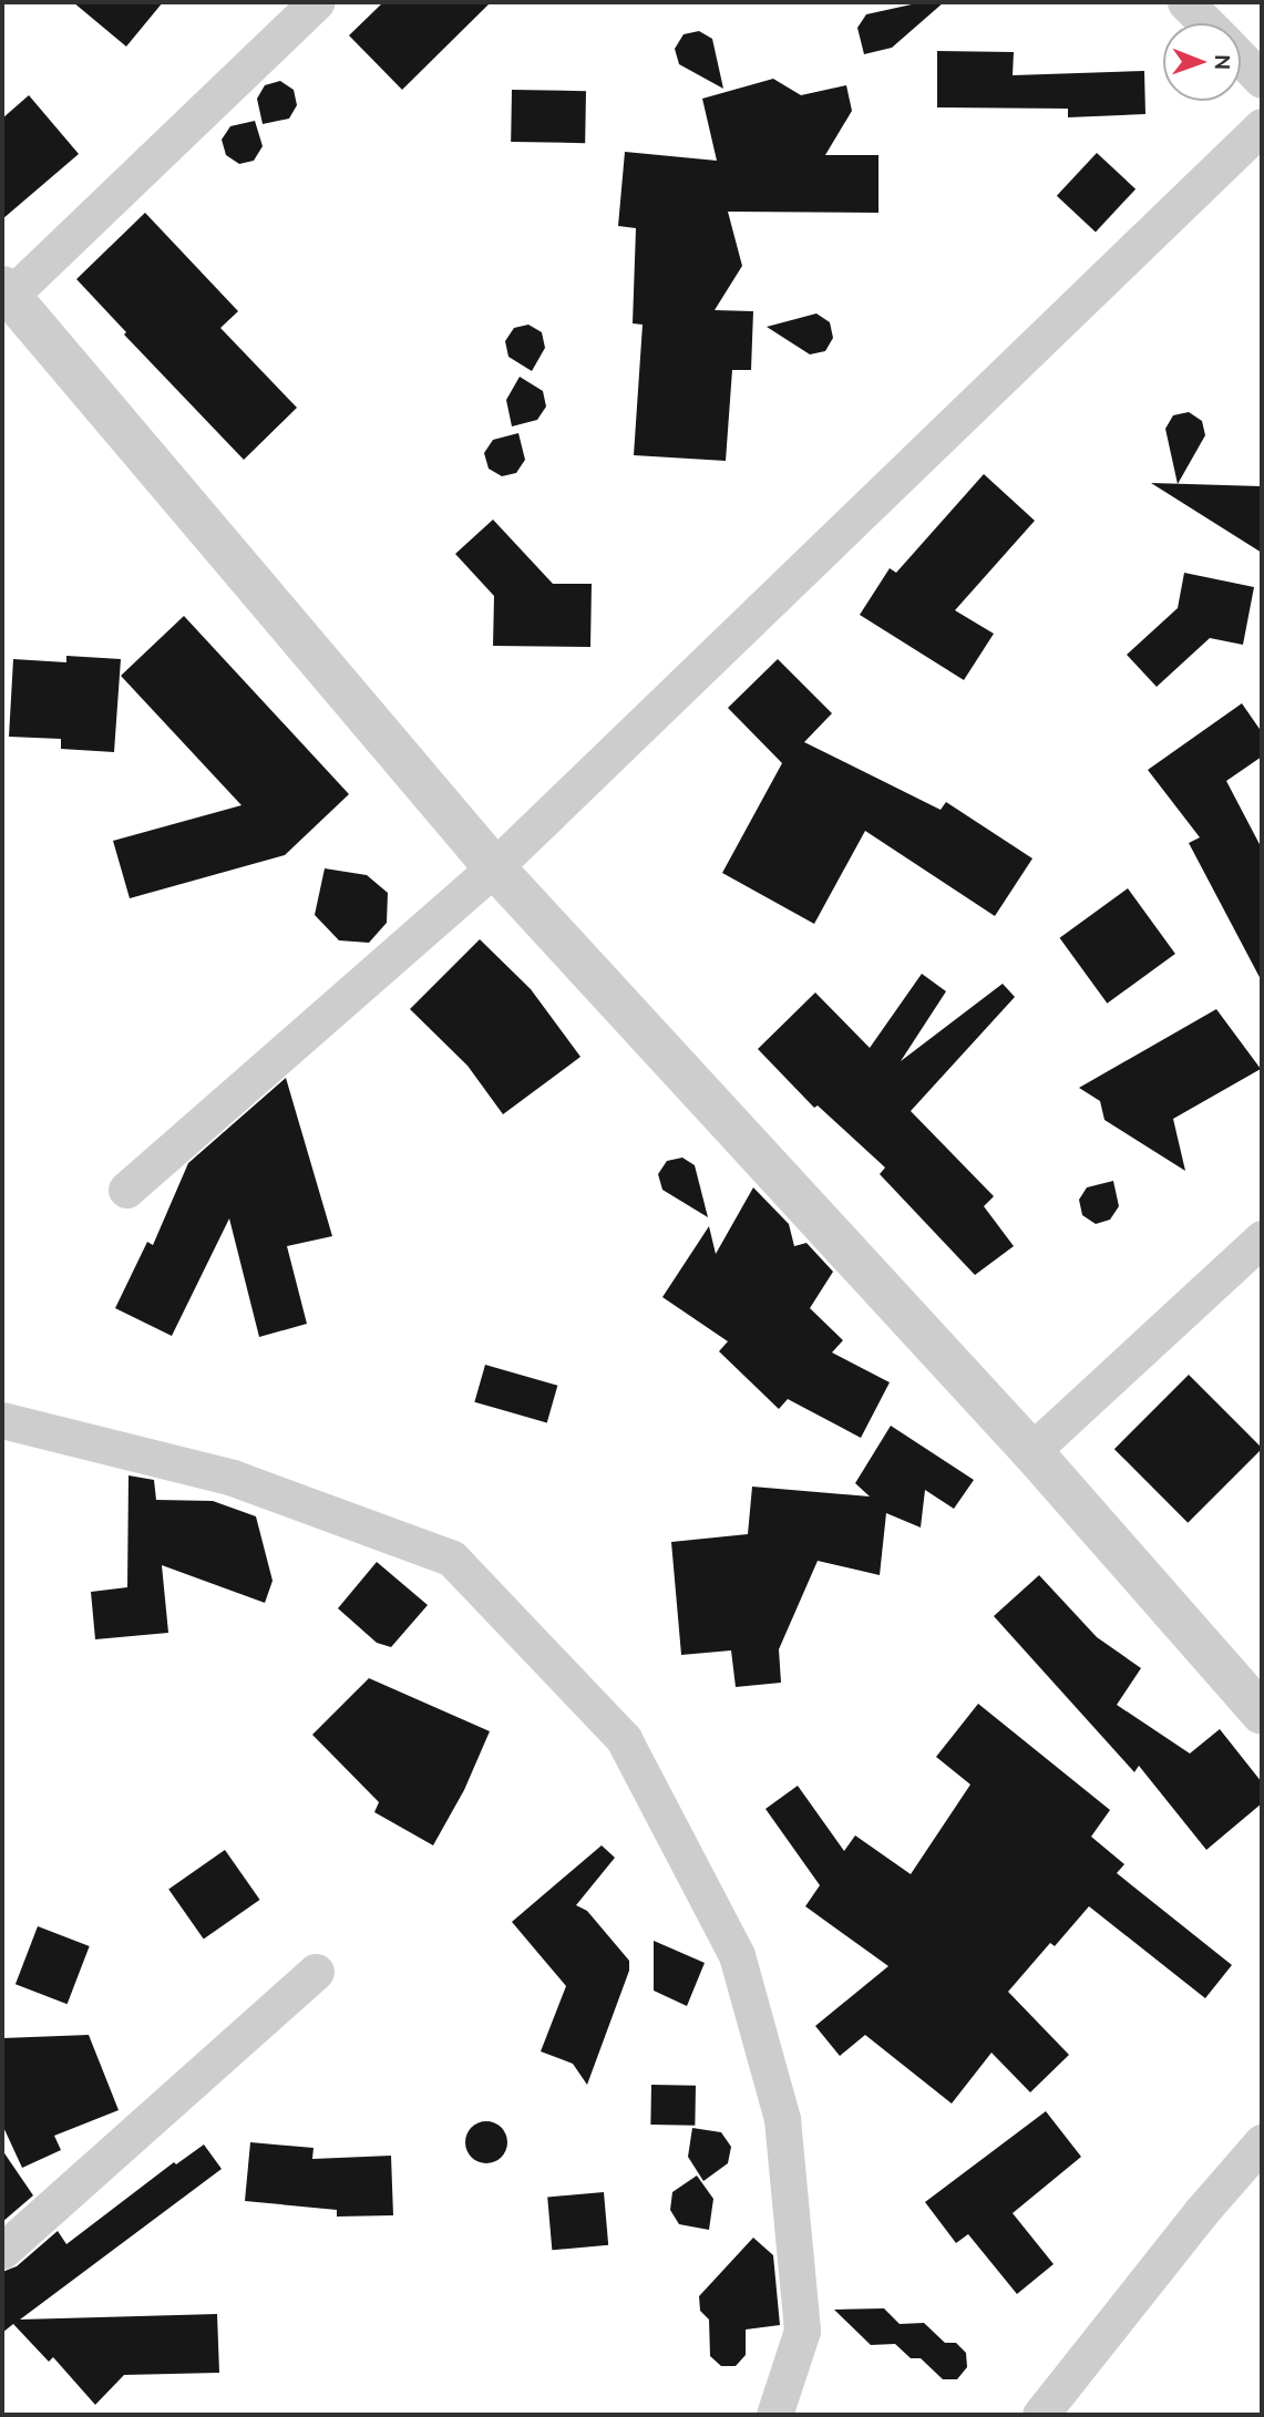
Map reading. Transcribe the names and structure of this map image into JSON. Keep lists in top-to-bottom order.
{
  "north": "right"
}
